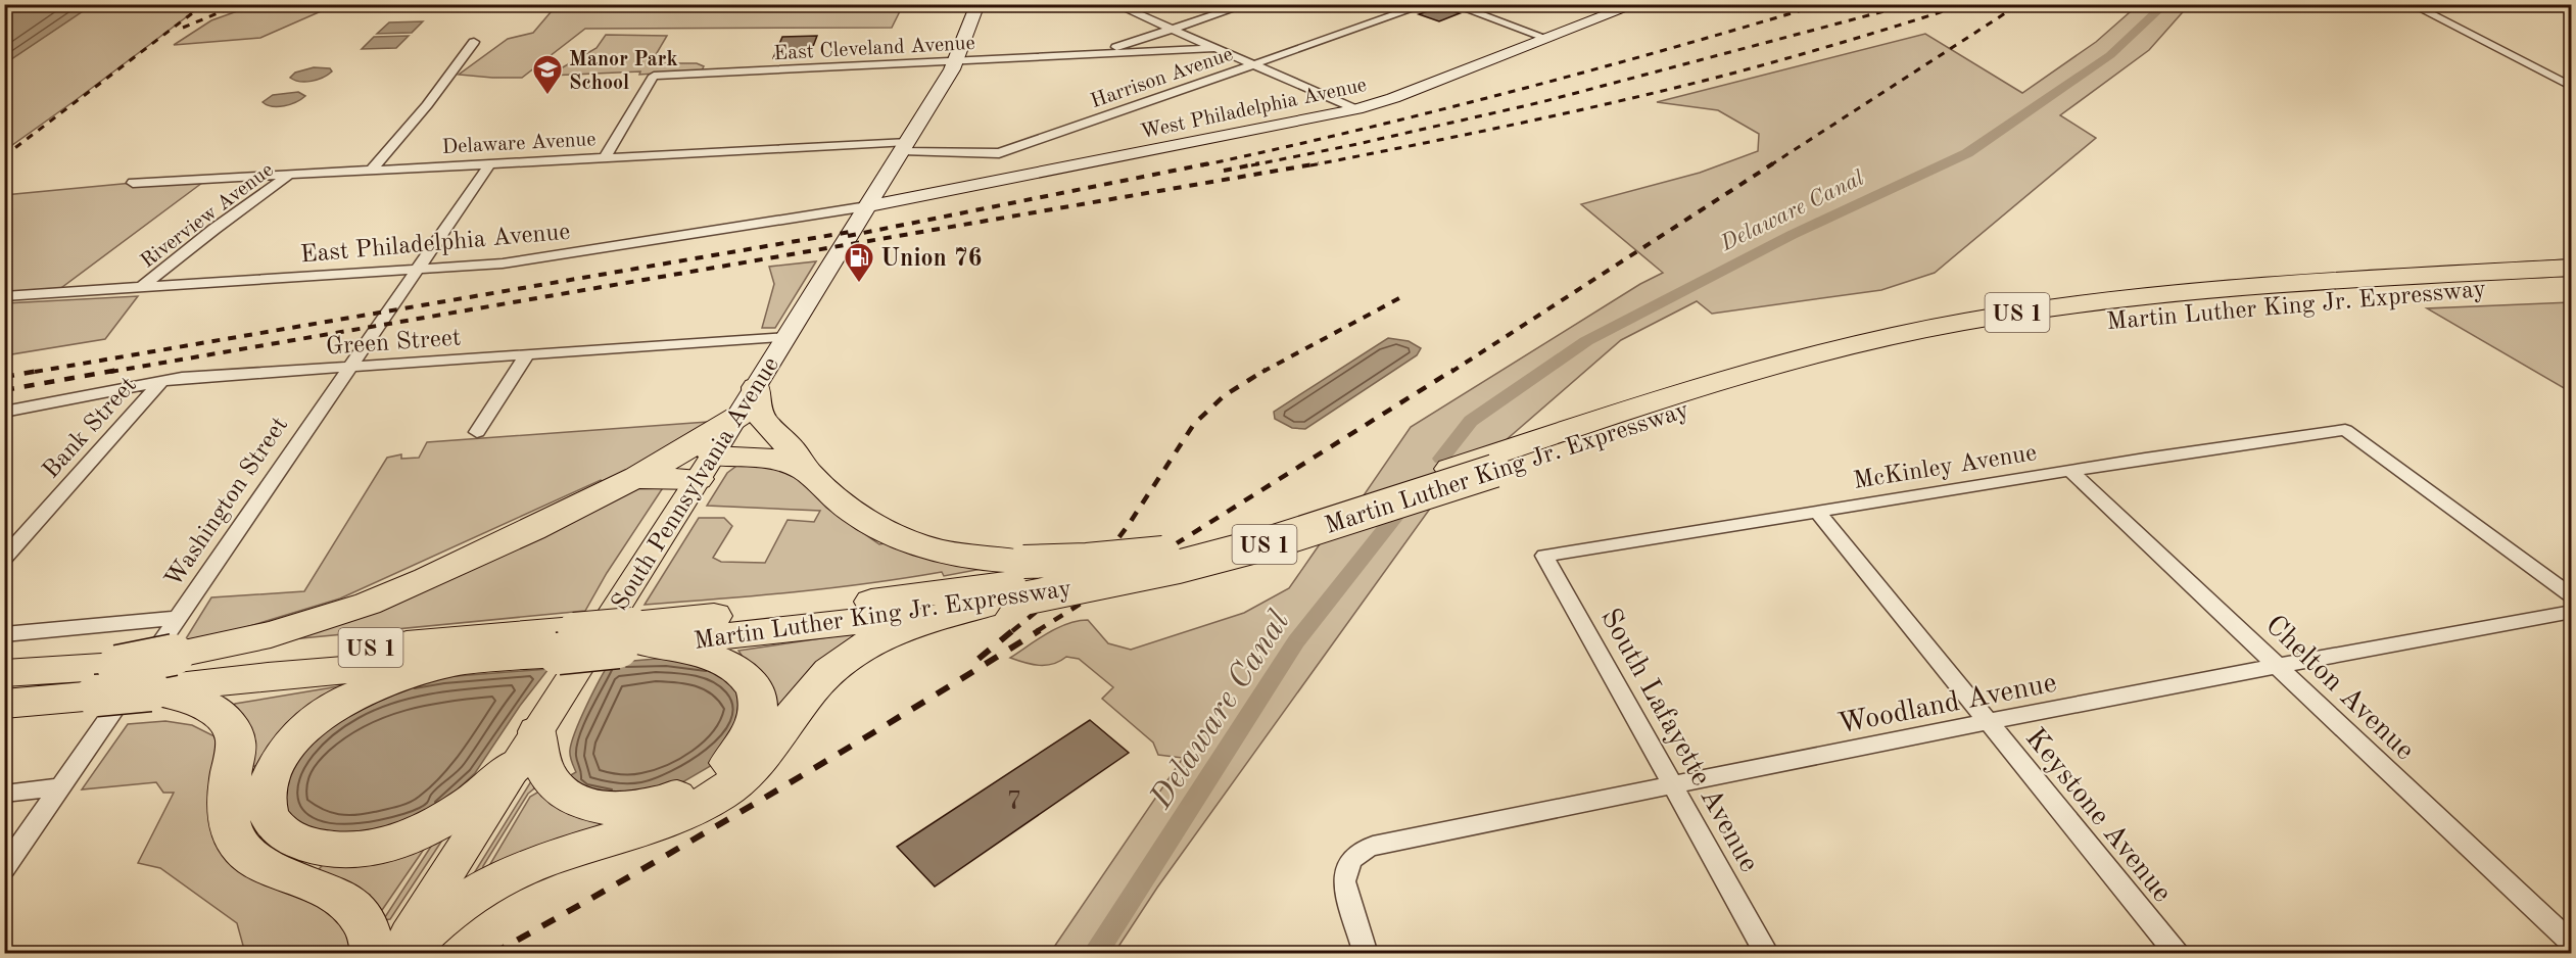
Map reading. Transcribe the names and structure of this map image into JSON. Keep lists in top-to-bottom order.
{
  "streets": {
    "highway": ["Martin Luther King Jr. Expressway", "US 1"],
    "main road": ["West Philadelphia Avenue", "South Pennsylvania Avenue"],
    "street": [
      "East Cleveland Avenue",
      "Harrison Avenue",
      "Delaware Avenue",
      "Riverview Avenue",
      "East Philadelphia Avenue",
      "Green Street",
      "Bank Street",
      "McKinley Avenue",
      "Washington Street",
      "Chelton Avenue",
      "Woodland Avenue",
      "South Lafayette Avenue",
      "Keystone Avenue"
    ]
  },
  "crossings": [
    ["East Cleveland Avenue", "Delaware Avenue"],
    ["East Cleveland Avenue", "South Pennsylvania Avenue"],
    ["Harrison Avenue", "Delaware Avenue"],
    ["Harrison Avenue", "South Pennsylvania Avenue"],
    ["West Philadelphia Avenue", "East Philadelphia Avenue"],
    ["West Philadelphia Avenue", "South Pennsylvania Avenue"],
    ["Delaware Avenue", "Riverview Avenue"],
    ["Delaware Avenue", "South Pennsylvania Avenue"],
    ["Delaware Avenue", "Washington Street"],
    ["Riverview Avenue", "East Philadelphia Avenue"],
    ["East Philadelphia Avenue", "South Pennsylvania Avenue"],
    ["East Philadelphia Avenue", "Washington Street"],
    ["Green Street", "Bank Street"],
    ["Green Street", "South Pennsylvania Avenue"],
    ["Green Street", "Washington Street"],
    ["McKinley Avenue", "Chelton Avenue"],
    ["McKinley Avenue", "South Lafayette Avenue"],
    ["McKinley Avenue", "Keystone Avenue"],
    ["Chelton Avenue", "Woodland Avenue"],
    ["Woodland Avenue", "South Lafayette Avenue"],
    ["Woodland Avenue", "Keystone Avenue"]
  ],
  "water": ["Delaware Canal"],
  "places": {
    "school or university": ["Manor Park School"],
    "fuel station": ["Union 76"]
  },
  "house_numbers": ["7"]
}
